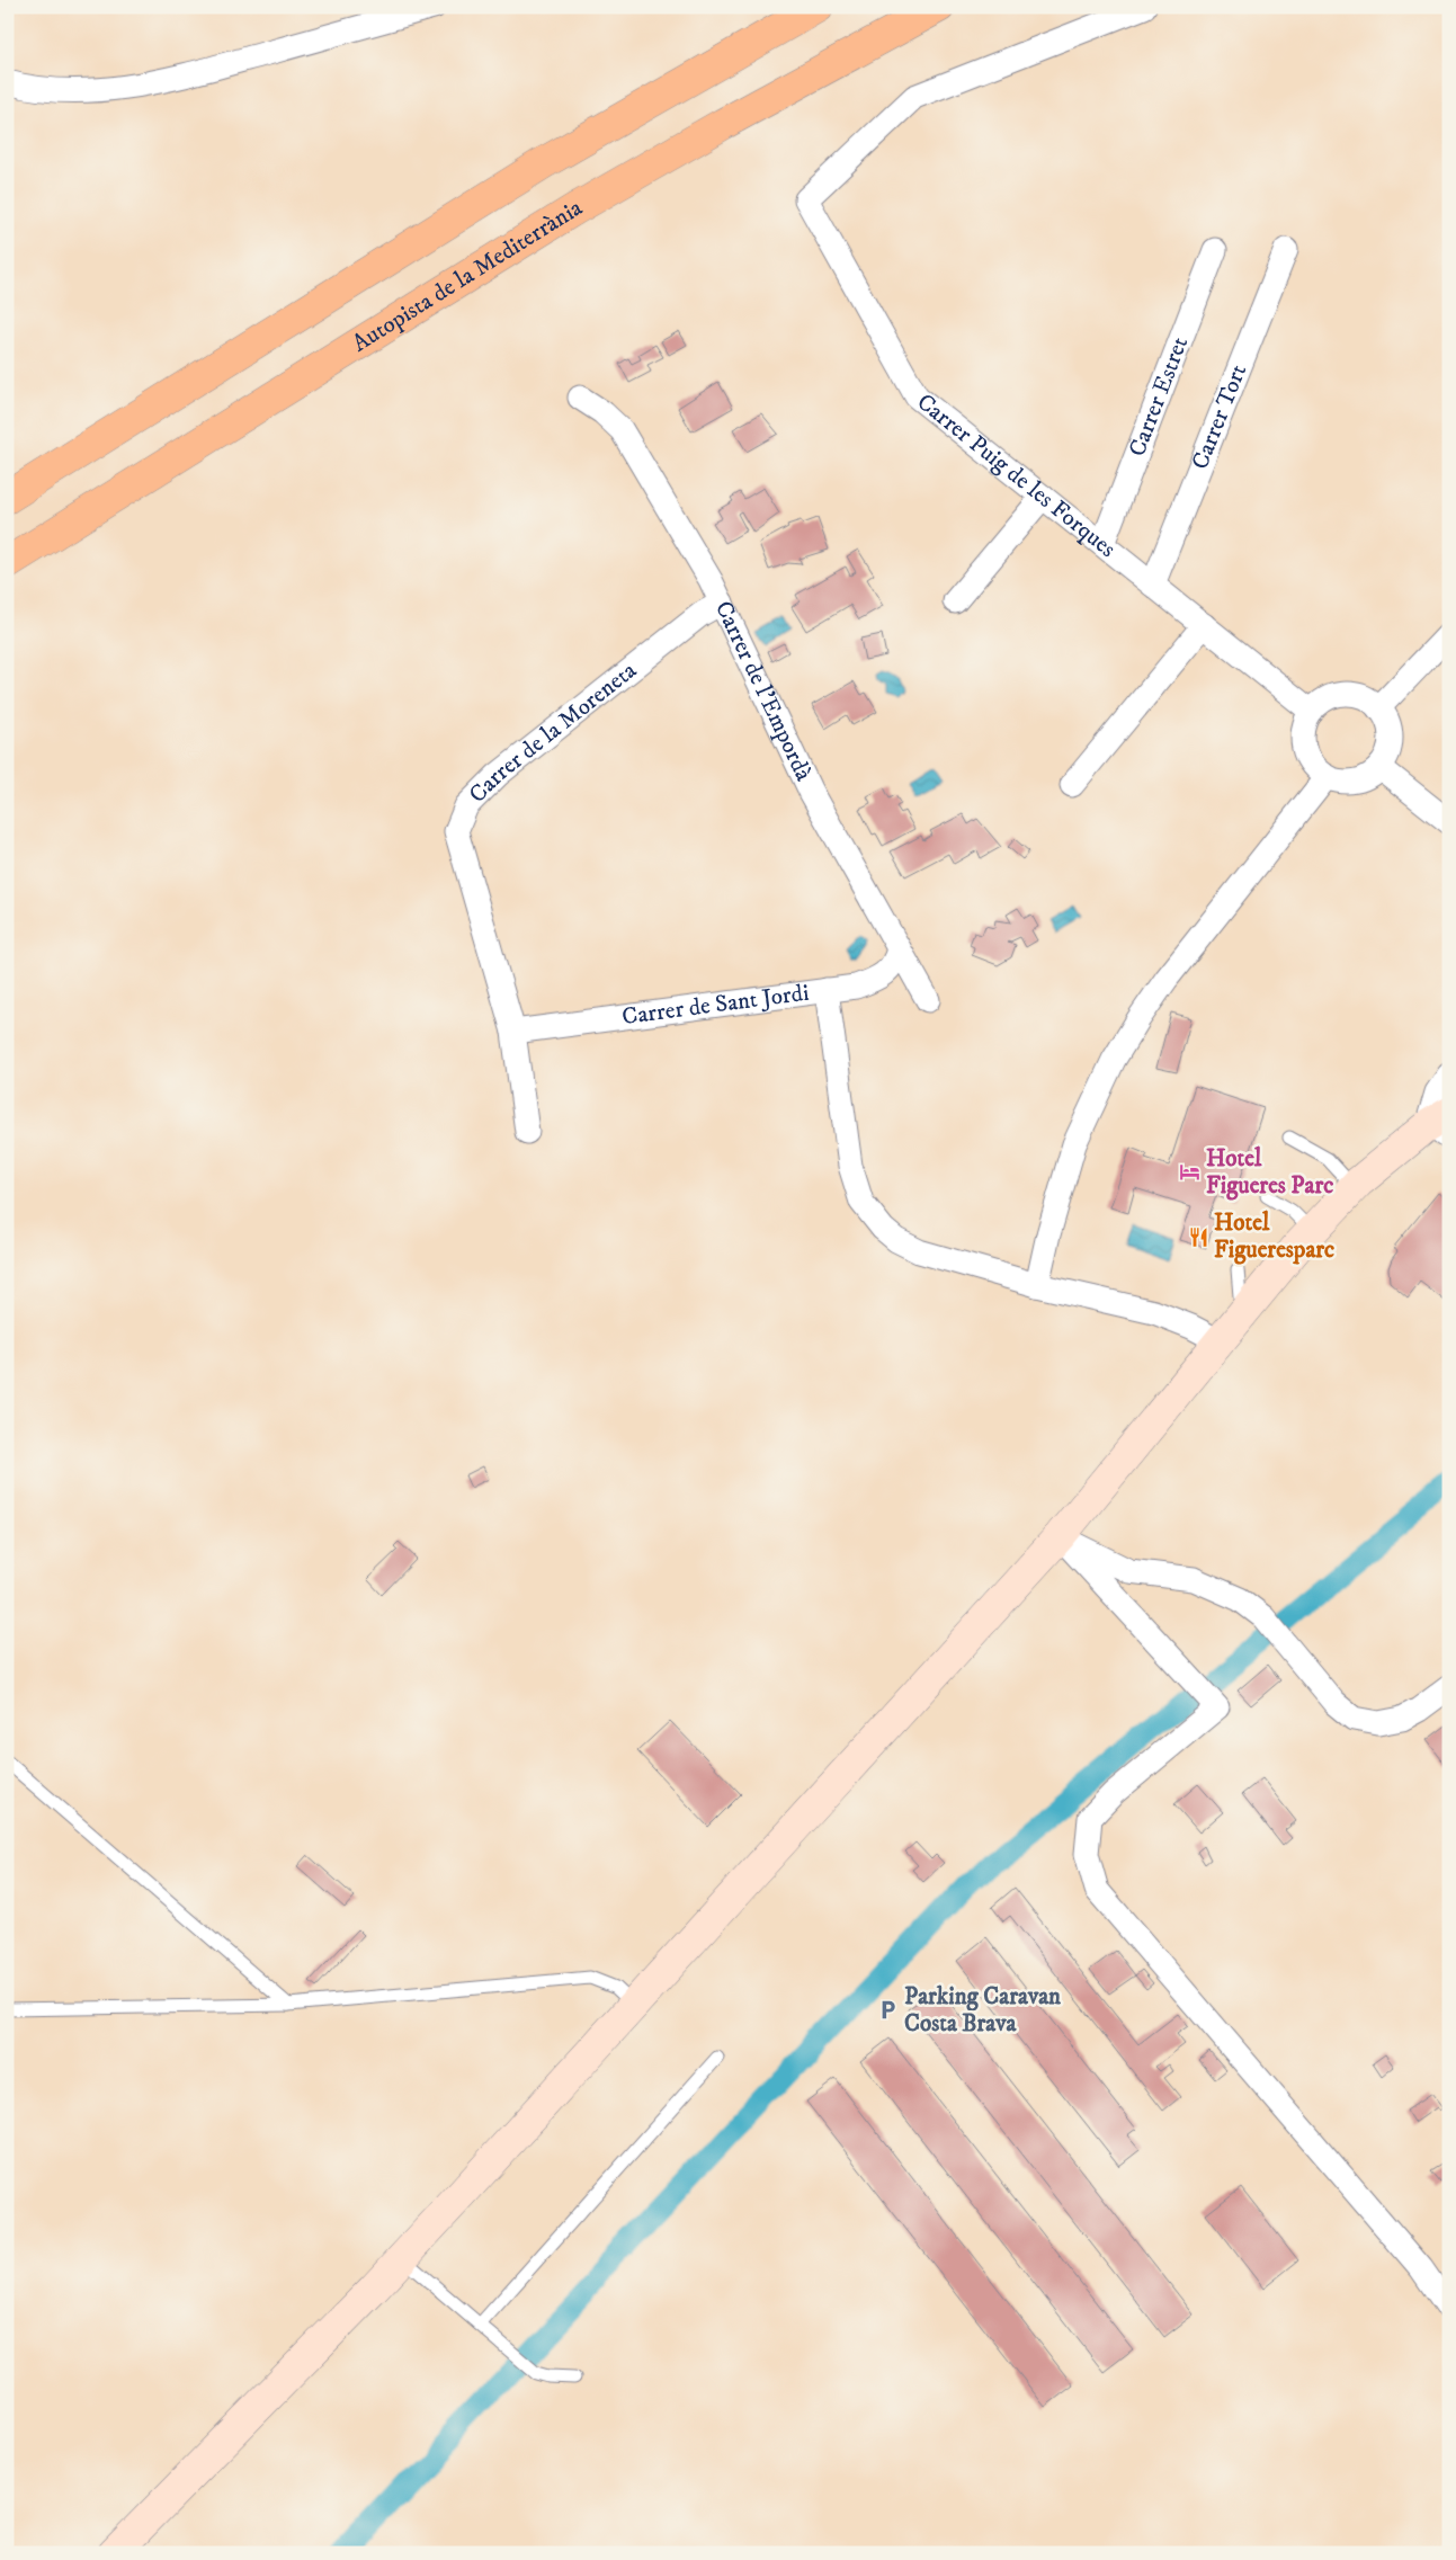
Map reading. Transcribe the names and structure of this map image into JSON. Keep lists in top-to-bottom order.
{
  "streets": {
    "highway": ["Autopista de la Mediterrània"],
    "street": [
      "Carrer Estret",
      "Carrer Tort",
      "Carrer Puig de les Forques",
      "Carrer de l'Empordà",
      "Carrer de la Moreneta",
      "Carrer de Sant Jordi"
    ]
  },
  "crossings": [
    ["Carrer Estret", "Carrer Puig de les Forques"],
    ["Carrer Tort", "Carrer Puig de les Forques"],
    ["Carrer de l'Empordà", "Carrer de la Moreneta"],
    ["Carrer de l'Empordà", "Carrer de Sant Jordi"],
    ["Carrer de la Moreneta", "Carrer de Sant Jordi"]
  ],
  "places": {
    "hotel": ["Hotel Figueres Parc"],
    "restaurant": ["Hotel Figueresparc"],
    "parking": ["Parking Caravan Costa Brava"]
  }
}
